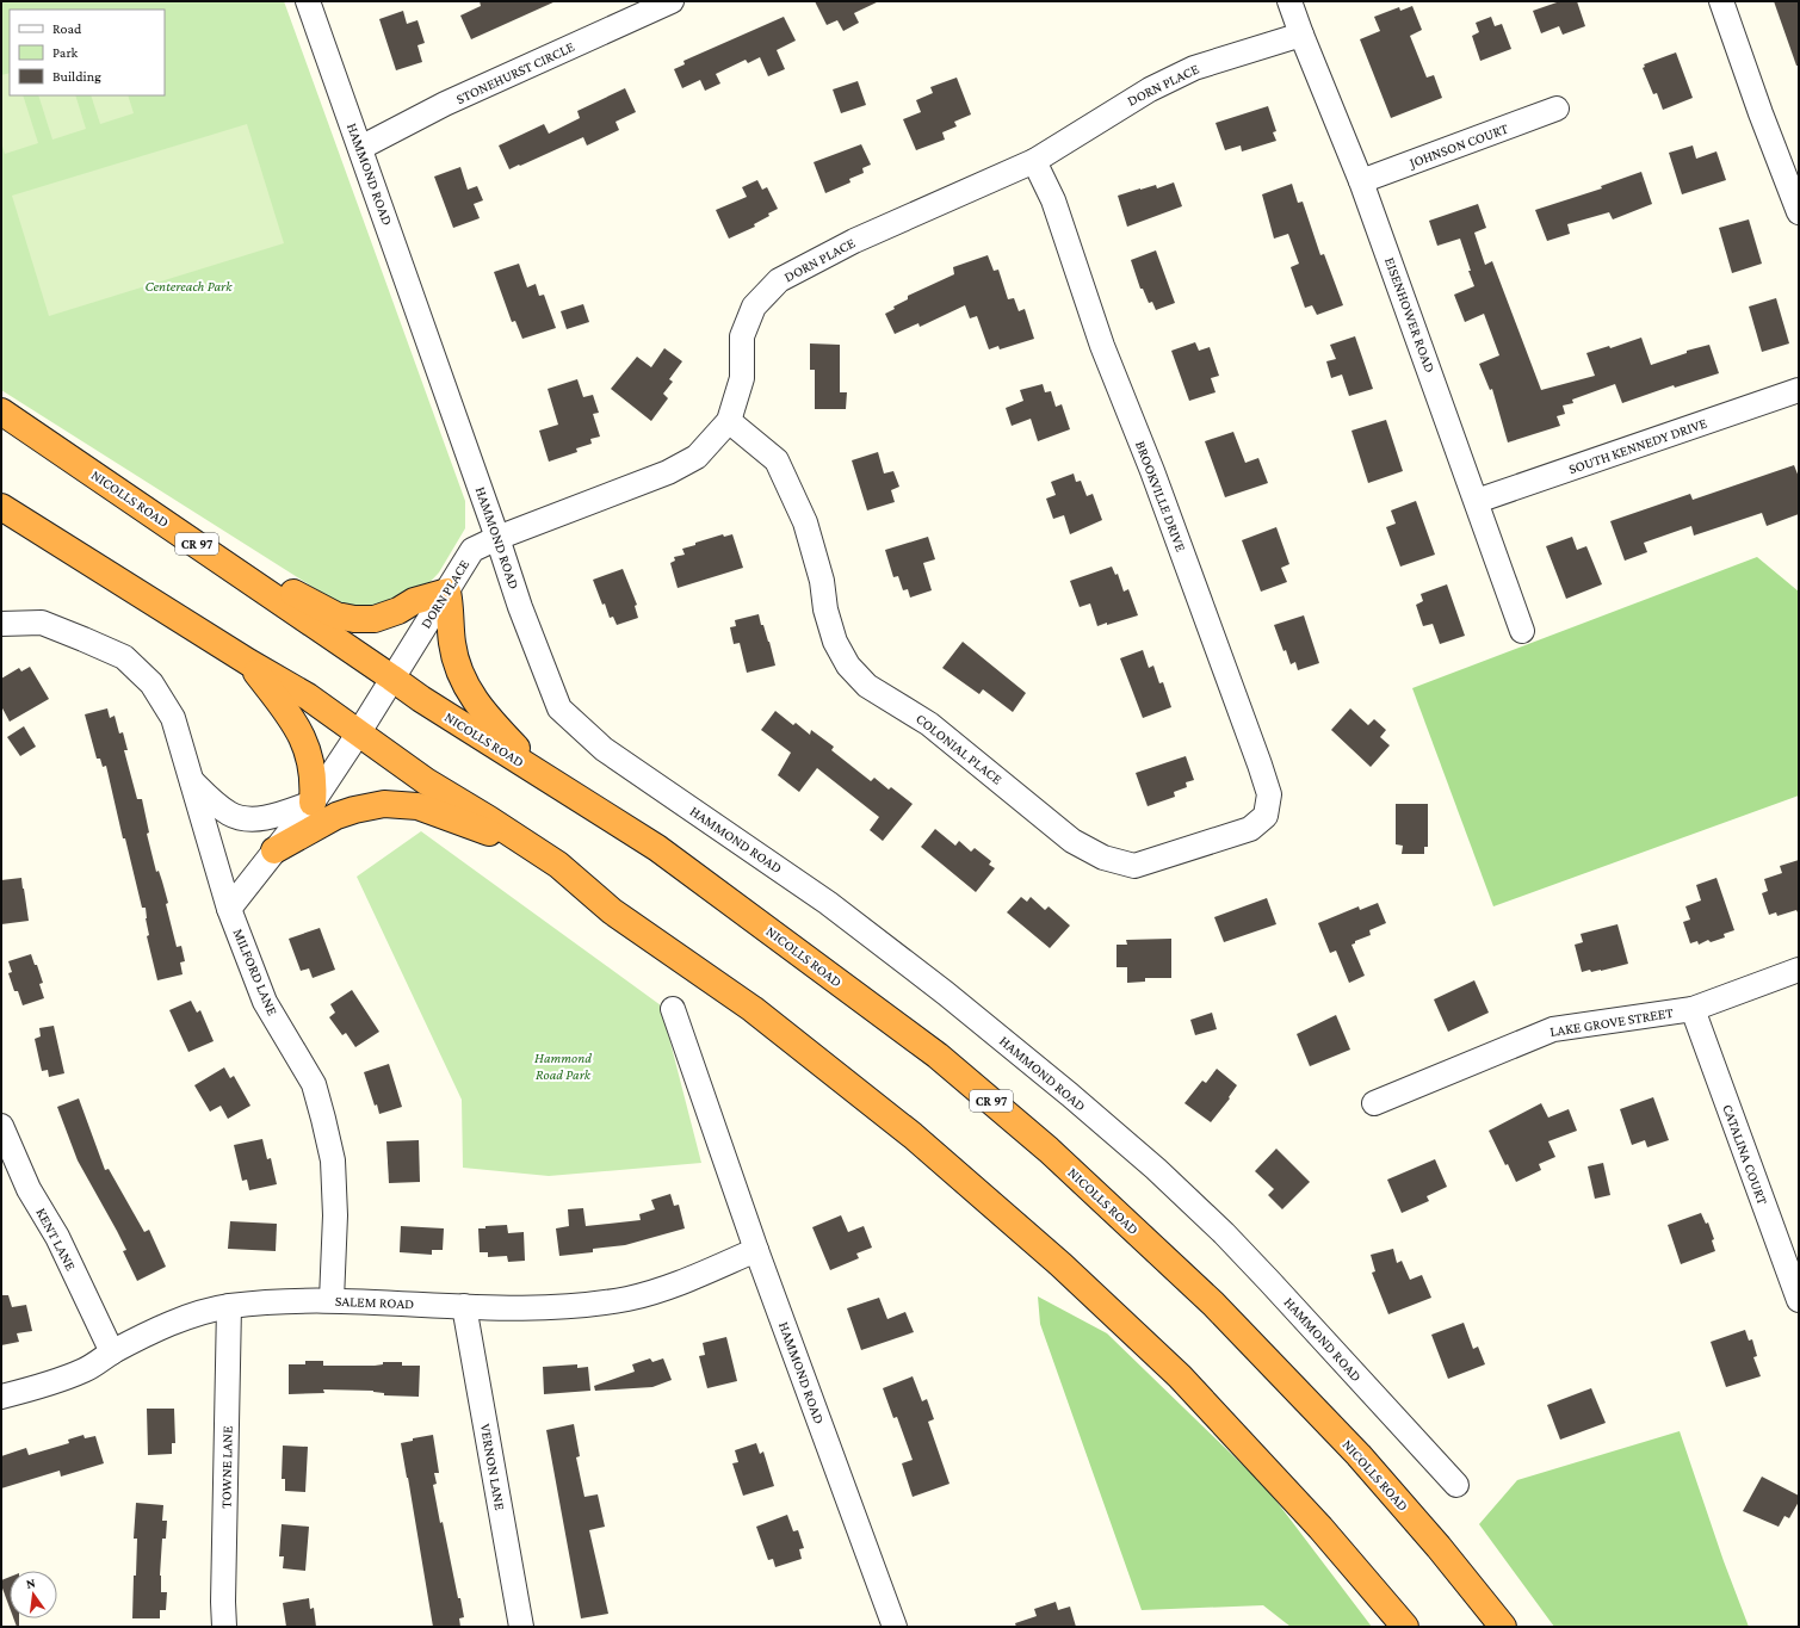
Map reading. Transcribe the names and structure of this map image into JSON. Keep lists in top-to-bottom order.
{
  "streets": {
    "highway": ["NICOLLS ROAD", "CR 97"],
    "street": [
      "STONEHURST CIRCLE",
      "DORN PLACE",
      "JOHNSON COURT",
      "HAMMOND ROAD",
      "EISENHOWER ROAD",
      "SOUTH KENNEDY DRIVE",
      "BROOKVILLE DRIVE",
      "COLONIAL PLACE",
      "MILFORD LANE",
      "LAKE GROVE STREET",
      "CATALINA COURT",
      "KENT LANE",
      "SALEM ROAD",
      "TOWNE LANE",
      "VERNON LANE"
    ]
  },
  "crossings": [
    ["STONEHURST CIRCLE", "HAMMOND ROAD"],
    ["DORN PLACE", "HAMMOND ROAD"],
    ["DORN PLACE", "EISENHOWER ROAD"],
    ["DORN PLACE", "BROOKVILLE DRIVE"],
    ["DORN PLACE", "NICOLLS ROAD"],
    ["DORN PLACE", "COLONIAL PLACE"],
    ["DORN PLACE", "MILFORD LANE"],
    ["JOHNSON COURT", "EISENHOWER ROAD"],
    ["HAMMOND ROAD", "SALEM ROAD"],
    ["EISENHOWER ROAD", "SOUTH KENNEDY DRIVE"],
    ["BROOKVILLE DRIVE", "COLONIAL PLACE"],
    ["MILFORD LANE", "SALEM ROAD"],
    ["LAKE GROVE STREET", "CATALINA COURT"],
    ["KENT LANE", "SALEM ROAD"],
    ["SALEM ROAD", "TOWNE LANE"],
    ["SALEM ROAD", "VERNON LANE"]
  ],
  "parks": ["Centereach Park", "Hammond Road Park"],
  "legend": ["Road", "Park", "Building"],
  "north": "top"
}
